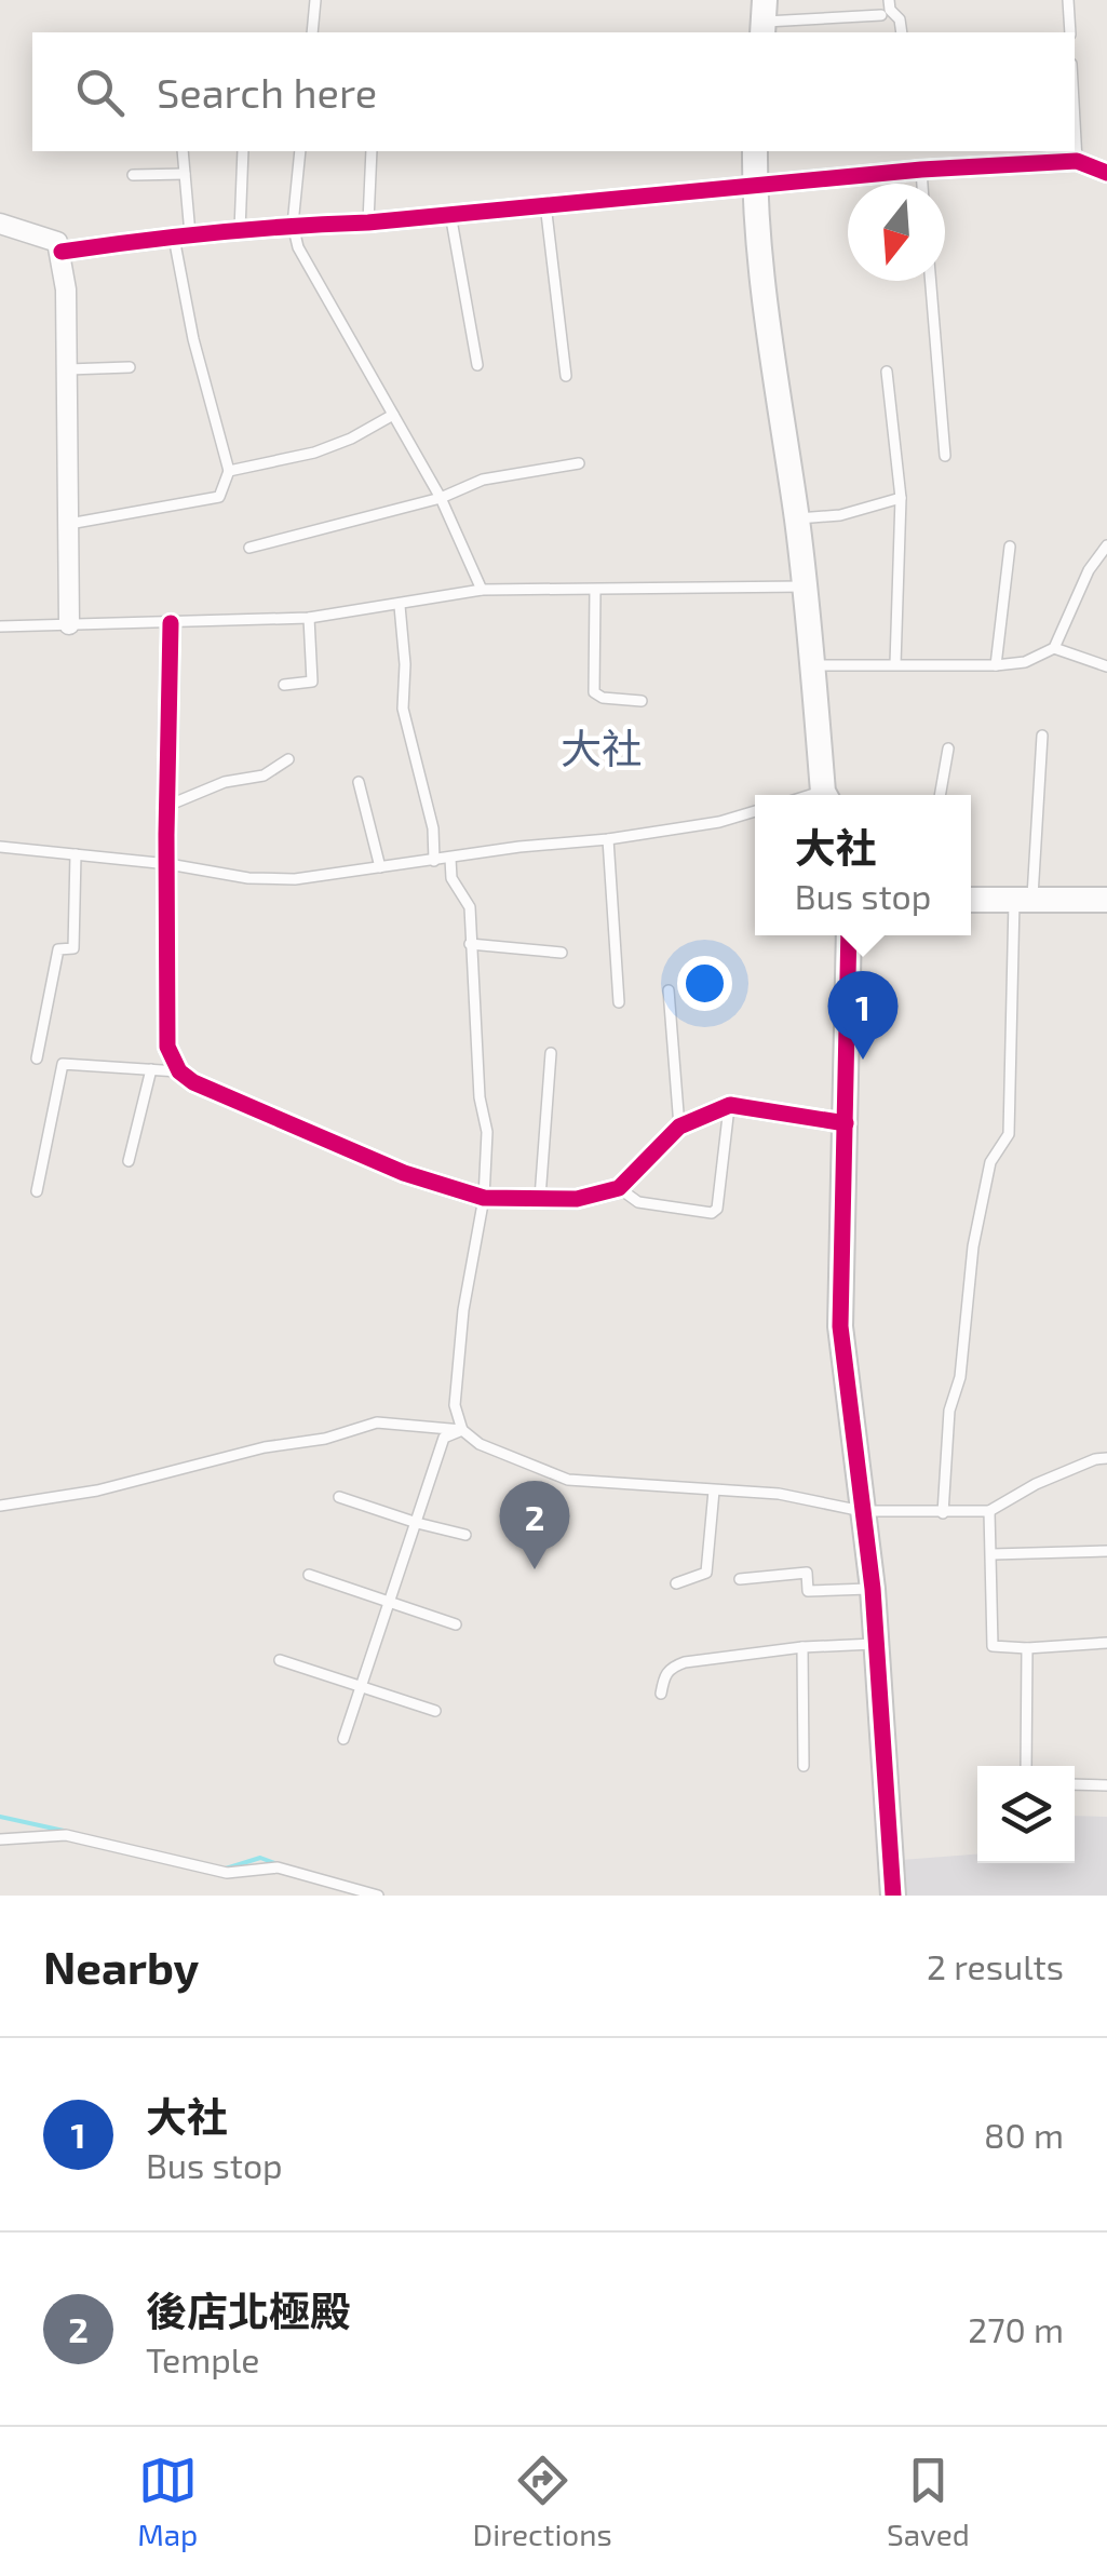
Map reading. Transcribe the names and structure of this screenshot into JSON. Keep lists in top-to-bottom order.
{
  "districts": ["大社"],
  "north": "bottom",
  "page": {
    "search": "Search here",
    "popup": ["大社", "Bus stop"],
    "pins": ["1", "2"],
    "heading": ["Nearby", "2 results"],
    "list": [
      {
        "mark": "1",
        "name": "大社",
        "note": "Bus stop",
        "value": "80 m"
      },
      {
        "mark": "2",
        "name": "後店北極殿",
        "note": "Temple",
        "value": "270 m"
      }
    ],
    "nav": ["Map", "Directions", "Saved"]
  }
}
